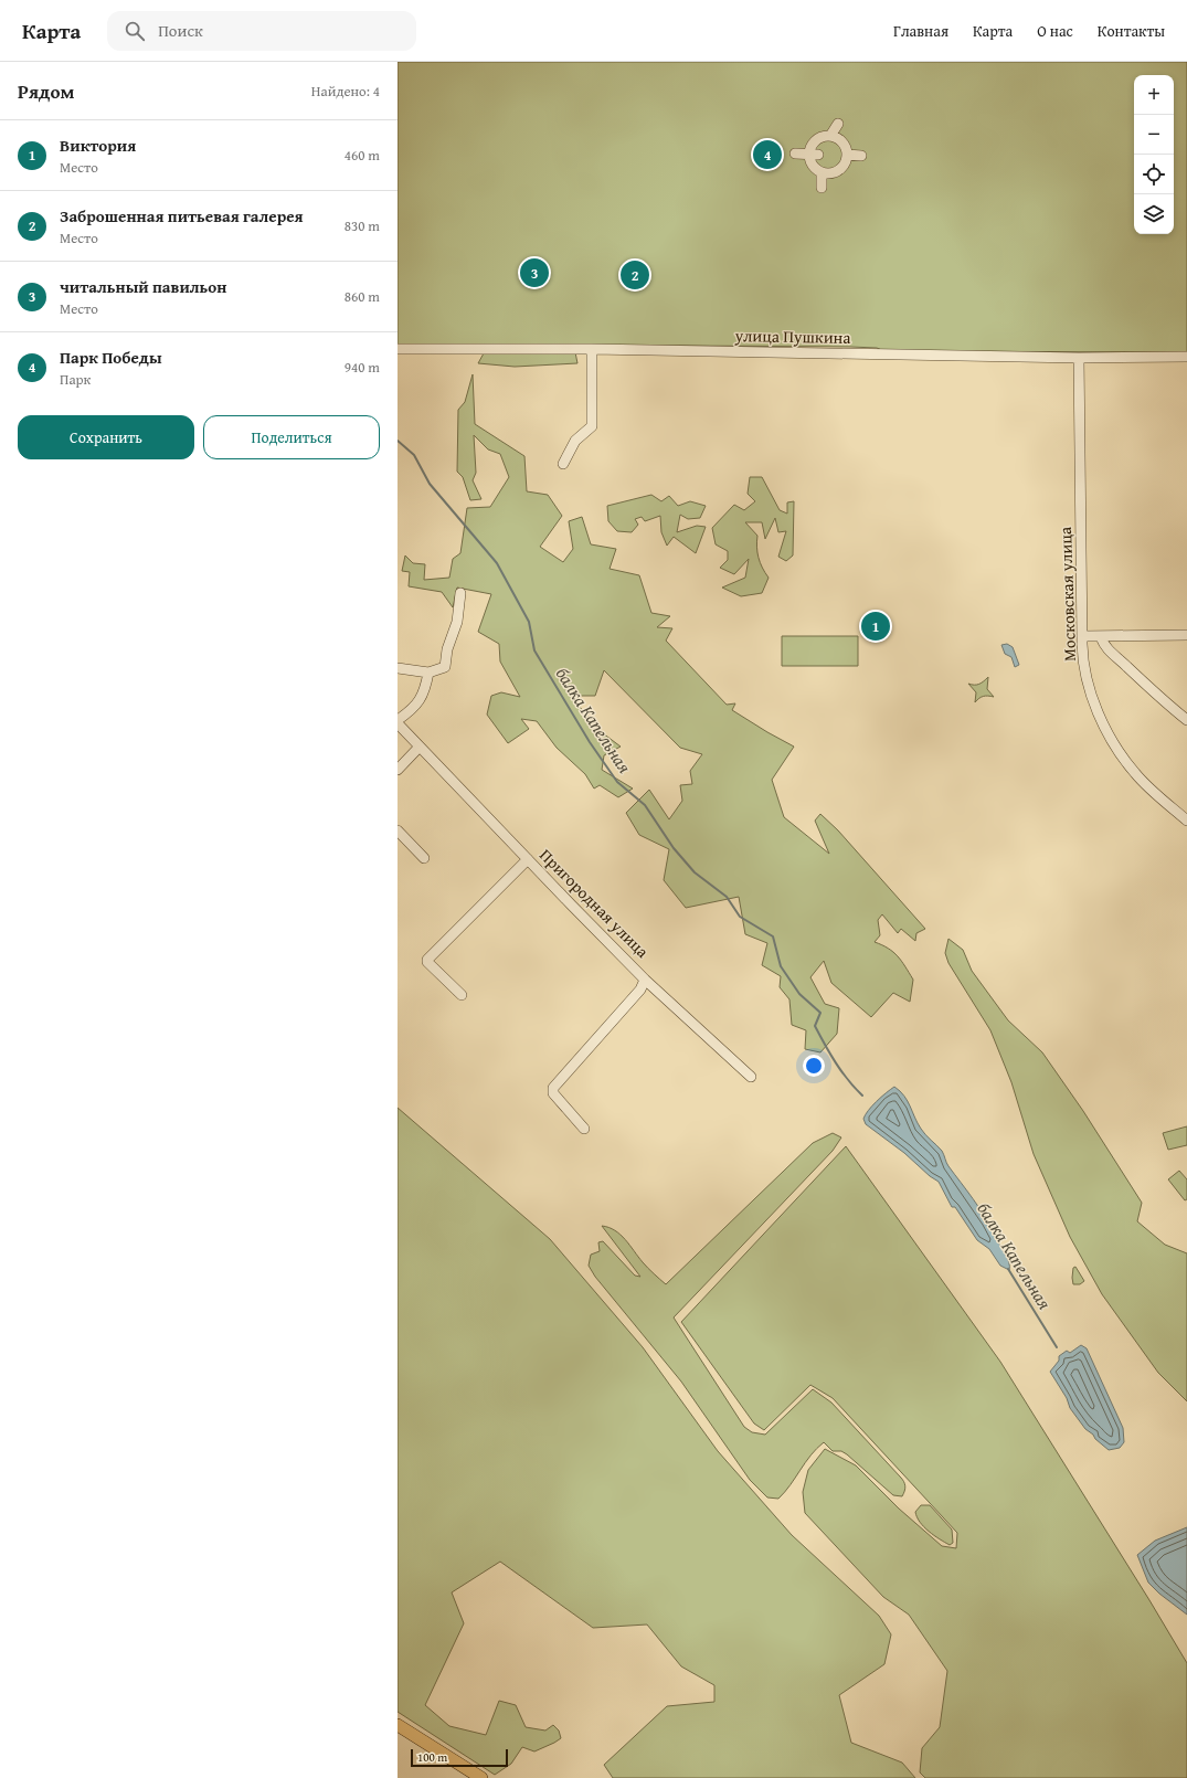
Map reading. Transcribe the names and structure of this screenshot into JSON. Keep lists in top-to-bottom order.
{
  "streets": {
    "street": ["улица Пушкина", "Московская улица", "Пригородная улица"]
  },
  "crossings": [
    ["улица Пушкина", "Московская улица"]
  ],
  "water": ["балка Капельная"],
  "scale_bar": "100 m",
  "page": {
    "header": "Карта",
    "search": "Поиск",
    "nav": [
      "Главная",
      "Карта",
      "О нас",
      "Контакты"
    ],
    "heading": ["Рядом", "Найдено: 4"],
    "map_buttons": ["+", "−"],
    "list": [
      {
        "mark": "1",
        "name": "Виктория",
        "note": "Место",
        "value": "460 m"
      },
      {
        "mark": "2",
        "name": "Заброшенная питьевая галерея",
        "note": "Место",
        "value": "830 m"
      },
      {
        "mark": "3",
        "name": "читальный павильон",
        "note": "Место",
        "value": "860 m"
      },
      {
        "mark": "4",
        "name": "Парк Победы",
        "note": "Парк",
        "value": "940 m"
      }
    ],
    "pins": [
      "4",
      "3",
      "2",
      "1"
    ],
    "buttons": ["Сохранить", "Поделиться"],
    "scale": "100 m"
  }
}
